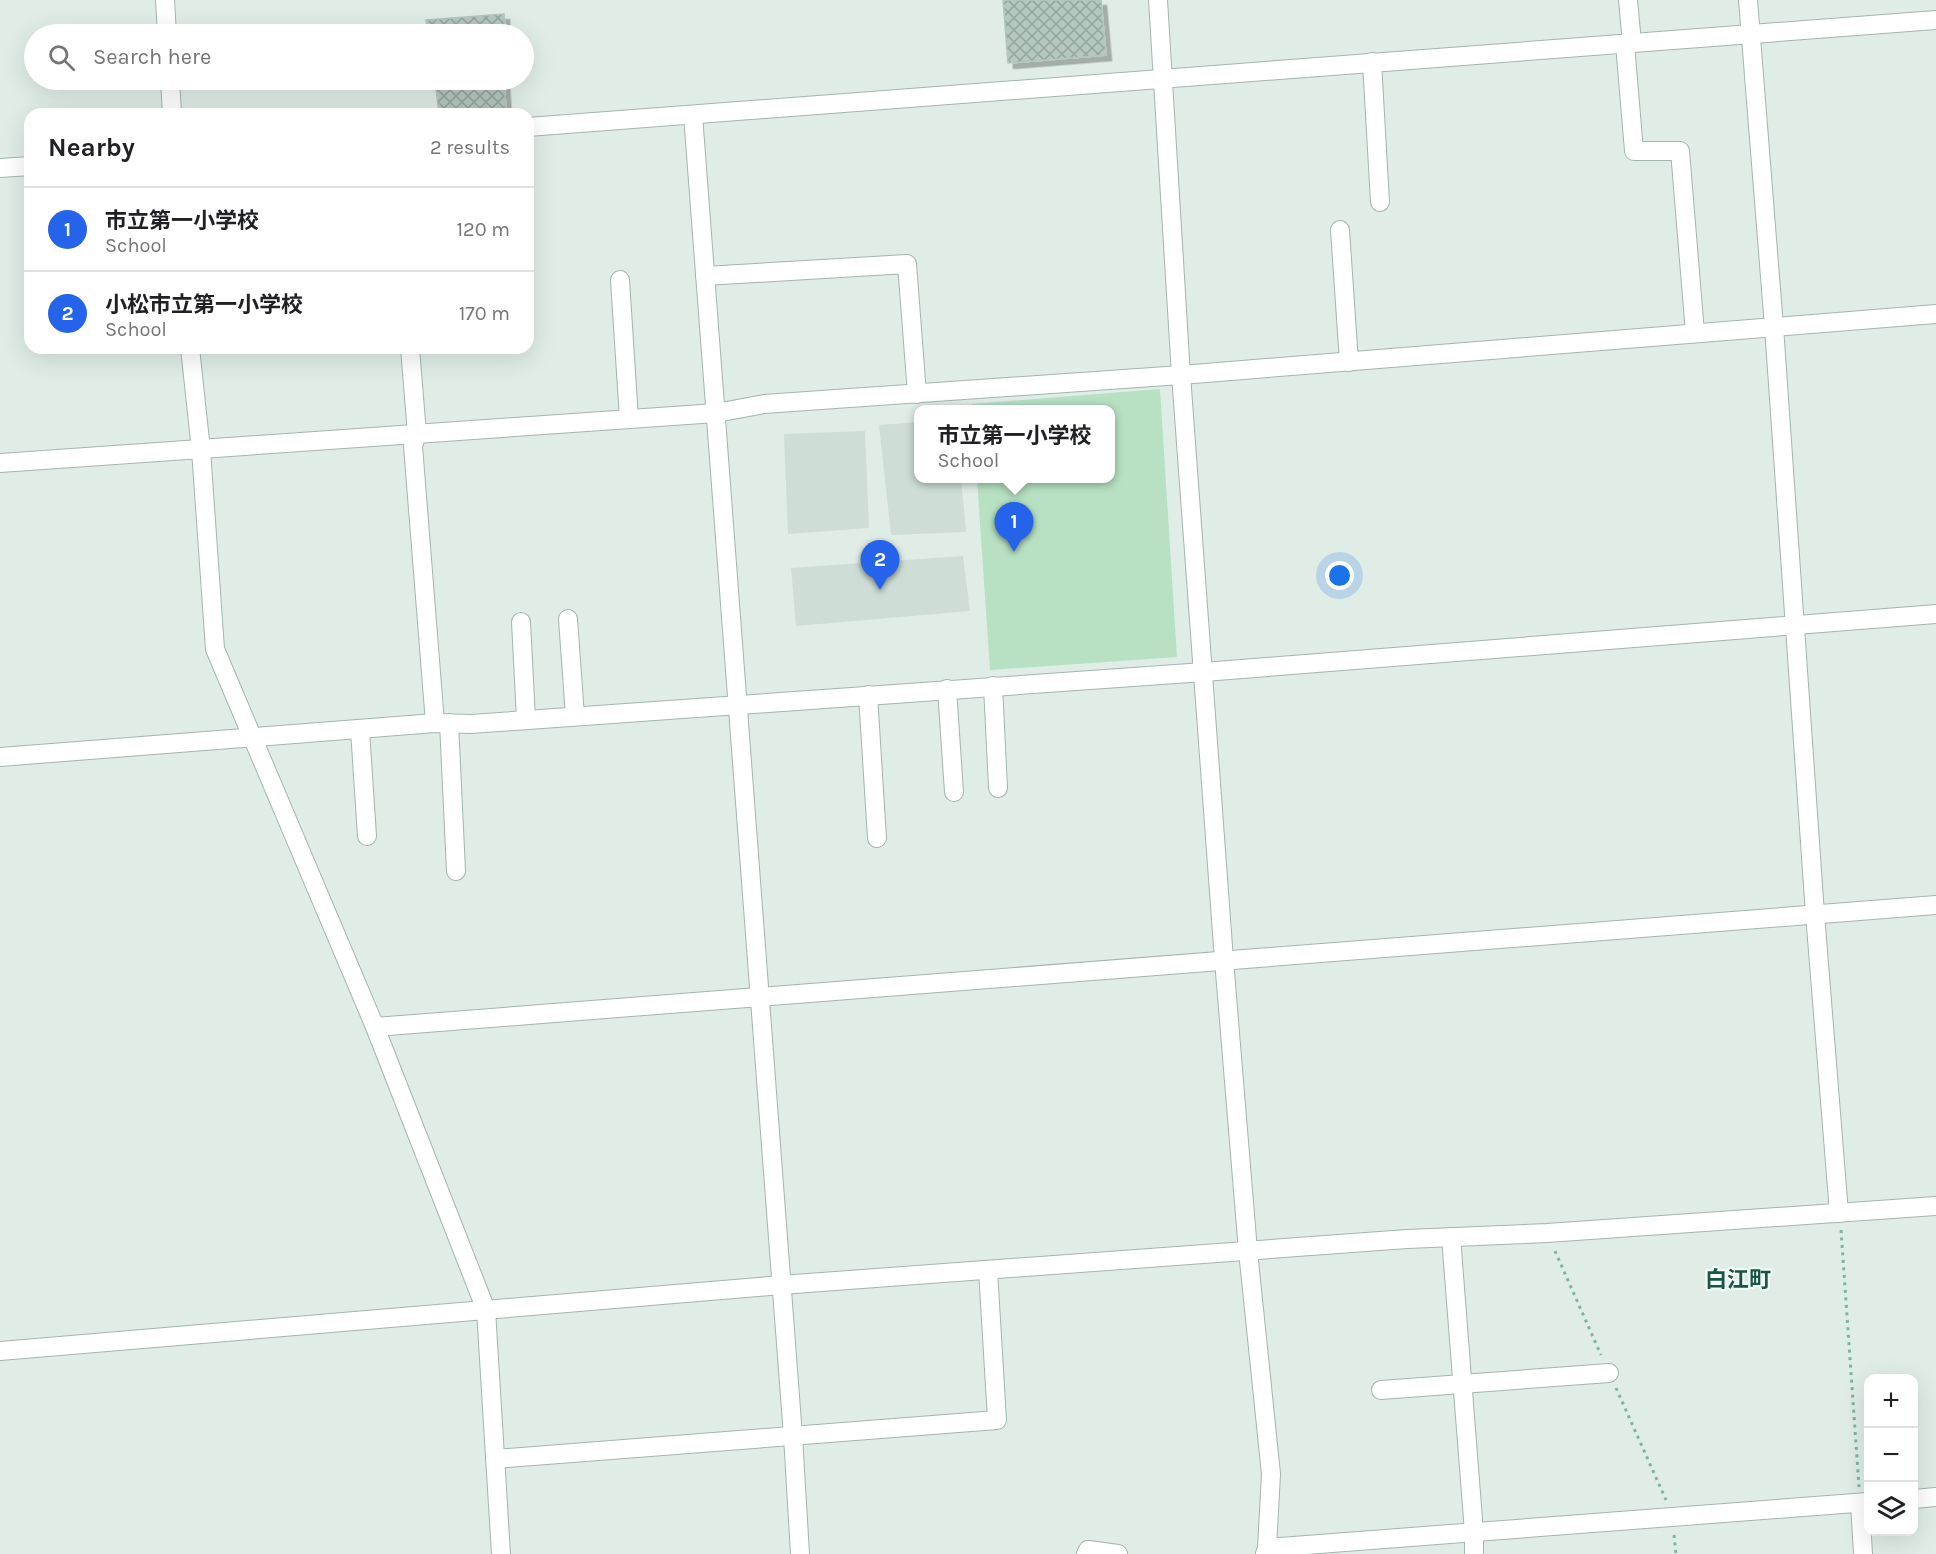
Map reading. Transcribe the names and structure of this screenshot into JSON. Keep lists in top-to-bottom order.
{
  "districts": ["白江町"],
  "page": {
    "search": "Search here",
    "heading": ["Nearby", "2 results"],
    "list": [
      {
        "mark": "1",
        "name": "市立第一小学校",
        "note": "School",
        "value": "120 m"
      },
      {
        "mark": "2",
        "name": "小松市立第一小学校",
        "note": "School",
        "value": "170 m"
      }
    ],
    "popup": ["市立第一小学校", "School"],
    "pins": ["1", "2"],
    "map_buttons": ["+", "−"]
  }
}
